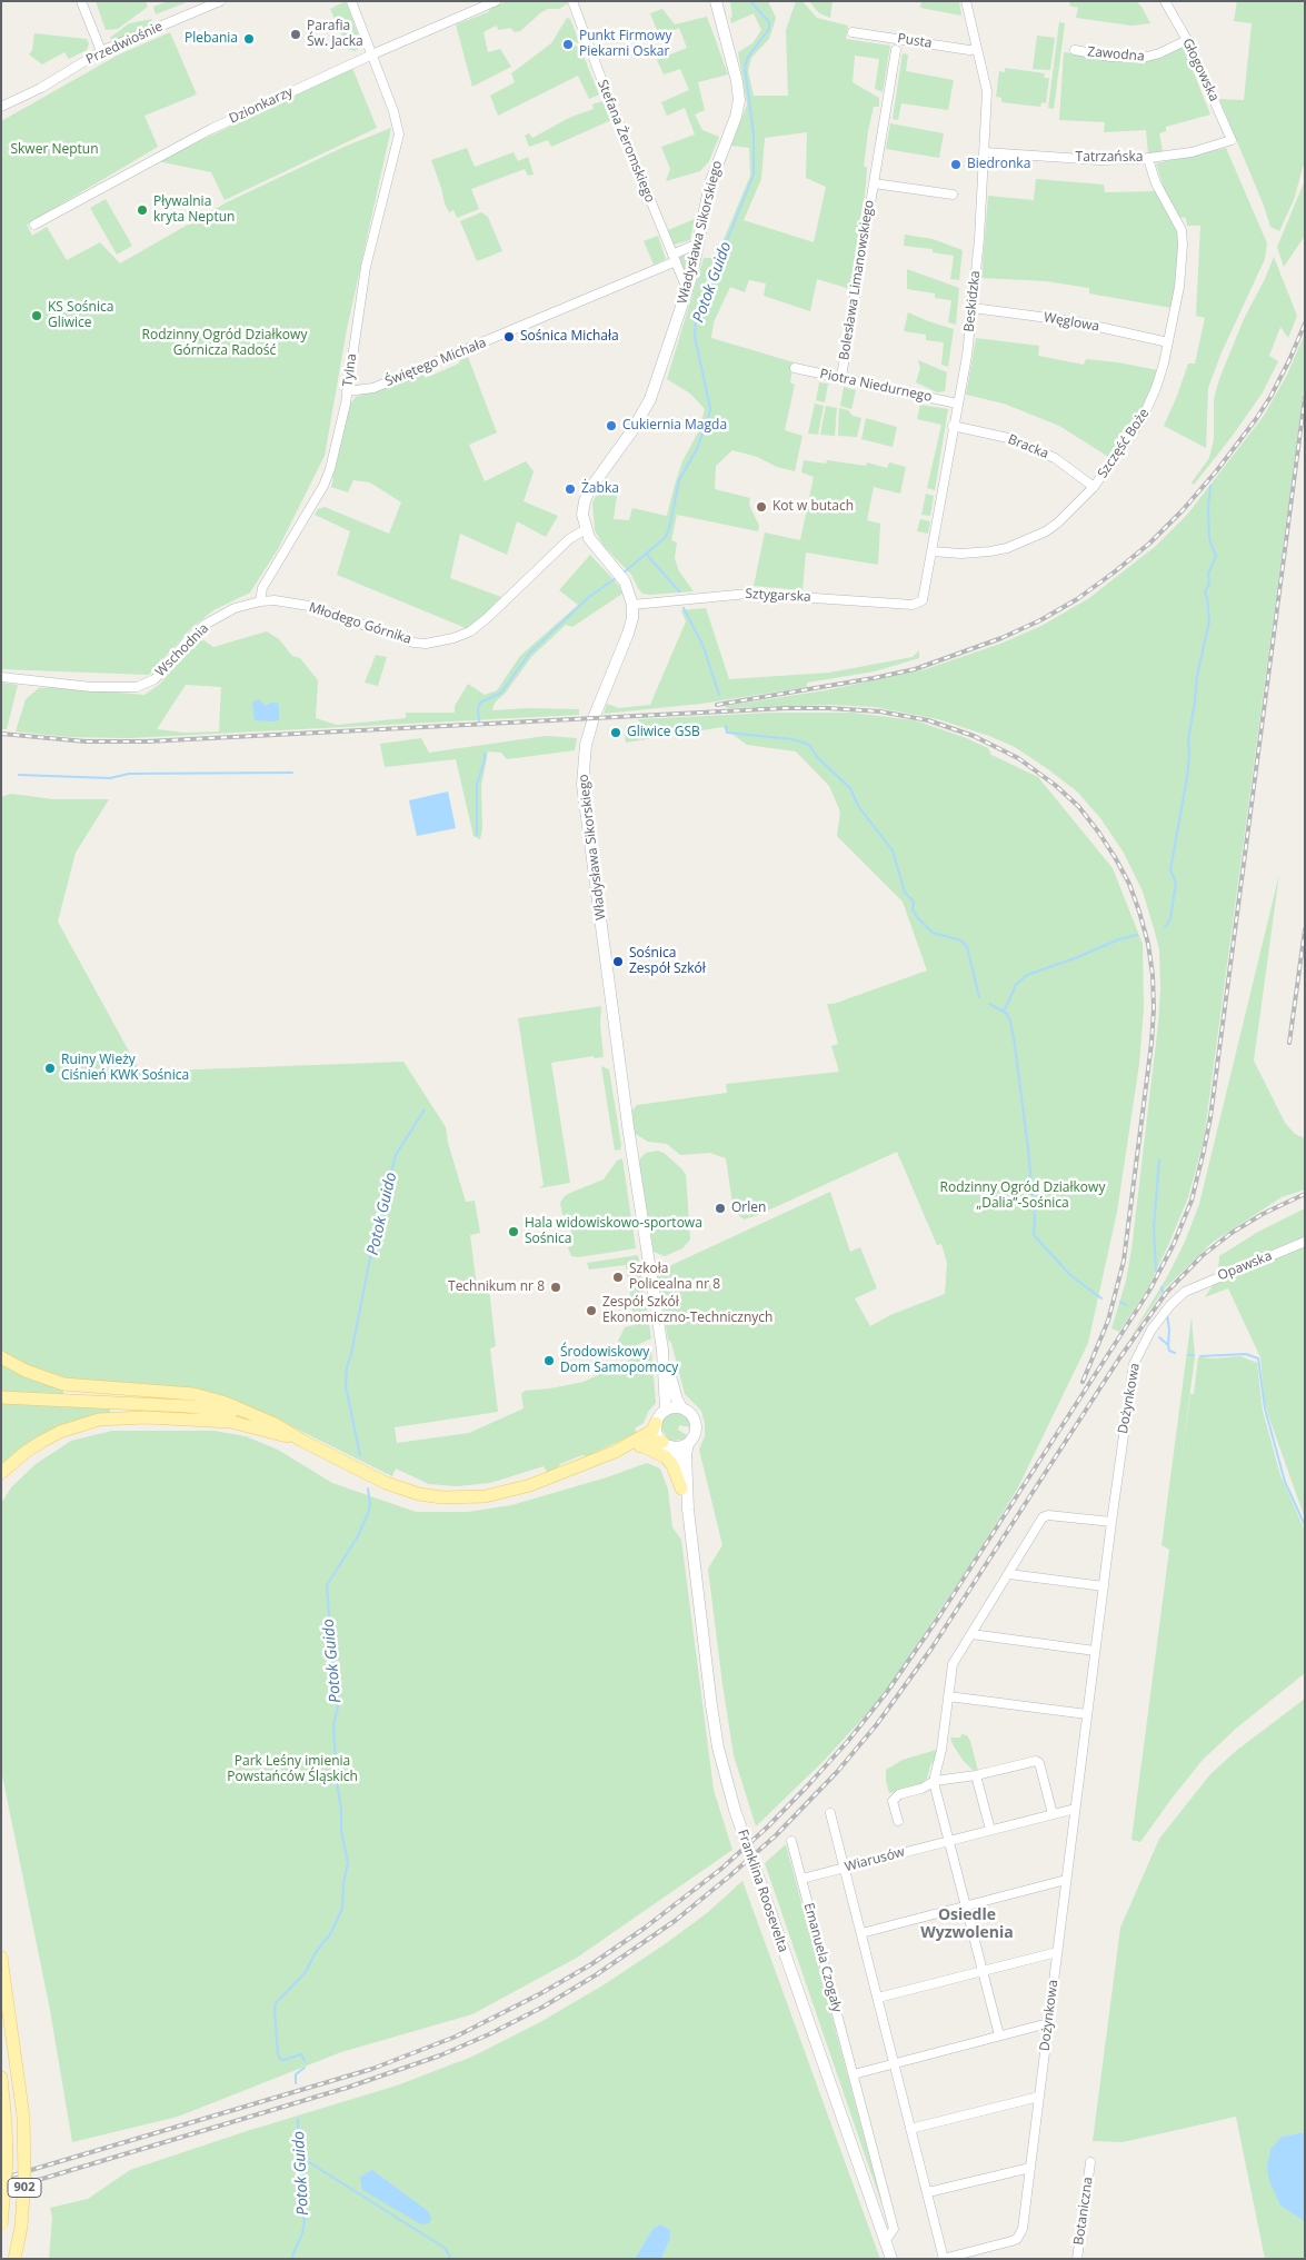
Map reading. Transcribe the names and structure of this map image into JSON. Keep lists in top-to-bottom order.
{
  "streets": {
    "main road": ["902"],
    "street": [
      "Pusta",
      "Przedwiośnie",
      "Zawodna",
      "Głogowska",
      "Dzionkarzy",
      "Stefana Żeromskiego",
      "Tatrzańska",
      "Władysława Sikorskiego",
      "Bolesława Limanowskiego",
      "Beskidzka",
      "Węglowa",
      "Świętego Michała",
      "Tylna",
      "Piotra Niedurnego",
      "Szczęść Boże",
      "Bracka",
      "Sztygarska",
      "Młodego Górnika",
      "Wschodnia",
      "Opawska",
      "Dożynkowa",
      "Wiarusów",
      "Franklina Roosevelta",
      "Emanuela Czogały",
      "Botaniczna"
    ]
  },
  "crossings": [
    ["Pusta", "Beskidzka"],
    ["Zawodna", "Głogowska"],
    ["Głogowska", "Tatrzańska"],
    ["Dzionkarzy", "Tylna"],
    ["Stefana Żeromskiego", "Świętego Michała"],
    ["Tatrzańska", "Beskidzka"],
    ["Tatrzańska", "Szczęść Boże"],
    ["Władysława Sikorskiego", "Sztygarska"],
    ["Władysława Sikorskiego", "Młodego Górnika"],
    ["Władysława Sikorskiego", "Franklina Roosevelta"],
    ["Bolesława Limanowskiego", "Piotra Niedurnego"],
    ["Beskidzka", "Węglowa"],
    ["Beskidzka", "Piotra Niedurnego"],
    ["Beskidzka", "Szczęść Boże"],
    ["Beskidzka", "Bracka"],
    ["Beskidzka", "Sztygarska"],
    ["Węglowa", "Szczęść Boże"],
    ["Świętego Michała", "Tylna"],
    ["Tylna", "Młodego Górnika"],
    ["Tylna", "Wschodnia"],
    ["Szczęść Boże", "Bracka"],
    ["Młodego Górnika", "Wschodnia"],
    ["Opawska", "Dożynkowa"],
    ["Dożynkowa", "Wiarusów"],
    ["Wiarusów", "Emanuela Czogały"],
    ["Franklina Roosevelta", "Emanuela Czogały"]
  ],
  "districts": ["Osiedle Wyzwolenia"],
  "water": ["Potok Guido"],
  "parks": [
    "Skwer Neptun",
    "Rodzinny Ogród Działkowy Górnicza Radość",
    "Rodzinny Ogród Działkowy „Dalia”-Sośnica",
    "Park Leśny imienia Powstańców Śląskich"
  ],
  "places": [
    "Parafia Św. Jacka",
    "Plebania",
    "Punkt Firmowy Piekarni Oskar",
    "Biedronka",
    "Pływalnia kryta Neptun",
    "KS Sośnica Gliwice",
    "Sośnica Michała",
    "Cukiernia Magda",
    "Żabka",
    "Kot w butach",
    "Gliwice GSB",
    "Sośnica Zespół Szkół",
    "Ruiny Wieży Ciśnień KWK Sośnica",
    "Orlen",
    "Hala widowiskowo-sportowa Sośnica",
    "Szkoła Policealna nr 8",
    "Technikum nr 8",
    "Zespół Szkół Ekonomiczno-Technicznych",
    "Środowiskowy Dom Samopomocy"
  ]
}
